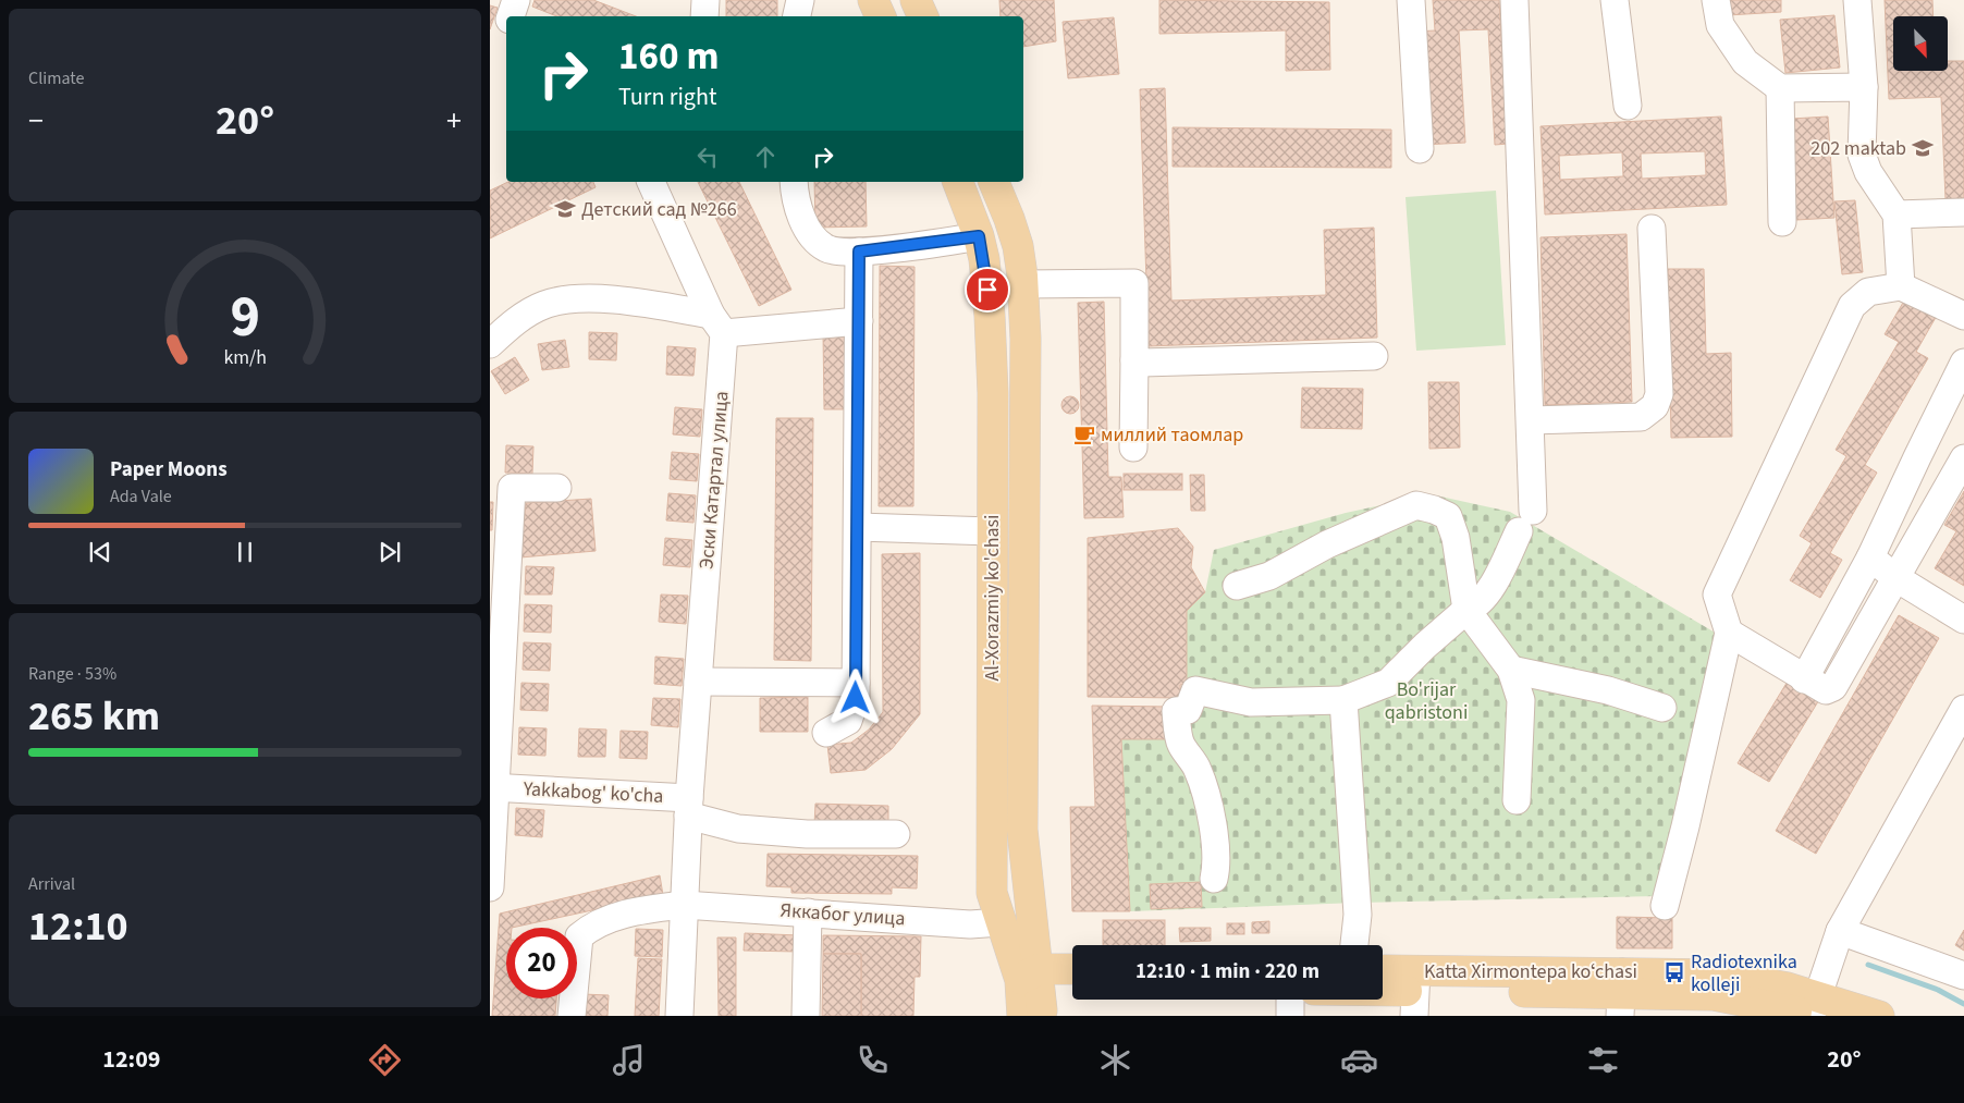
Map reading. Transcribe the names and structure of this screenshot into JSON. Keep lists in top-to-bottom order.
{
  "streets": {
    "main road": ["Al-Xorazmiy ko'chasi", "Katta Xirmontepa koʻchasi"],
    "street": ["Эски Катартал улица", "Yakkabog' ko'cha", "Яккабог улица"]
  },
  "crossings": [
    ["Эски Катартал улица", "Yakkabog' ko'cha"],
    ["Эски Катартал улица", "Яккабог улица"],
    ["Al-Xorazmiy ko'chasi", "Яккабог улица"]
  ],
  "parks": ["Bo'rijar qabristoni"],
  "places": {
    "school or university": ["202 maktab", "Детский сад №266"],
    "cafe": ["миллий таомлар"],
    "bus stop": ["Radiotexnika kolleji"]
  },
  "north": "bottom right",
  "page": {
    "tile": [
      "Climate",
      ["Range · 53%", "265 km"],
      ["Arrival", "12:10"]
    ],
    "turn": ["160 m", "Turn right"],
    "heat": ["−", "20°", "+"],
    "song": ["Paper Moons", "Ada Vale"],
    "limit": "20",
    "trip": "12:10 · 1 min · 220 m",
    "tabs": ["12:09", "20°"],
    "gauge": ["9", "km/h"]
  }
}
